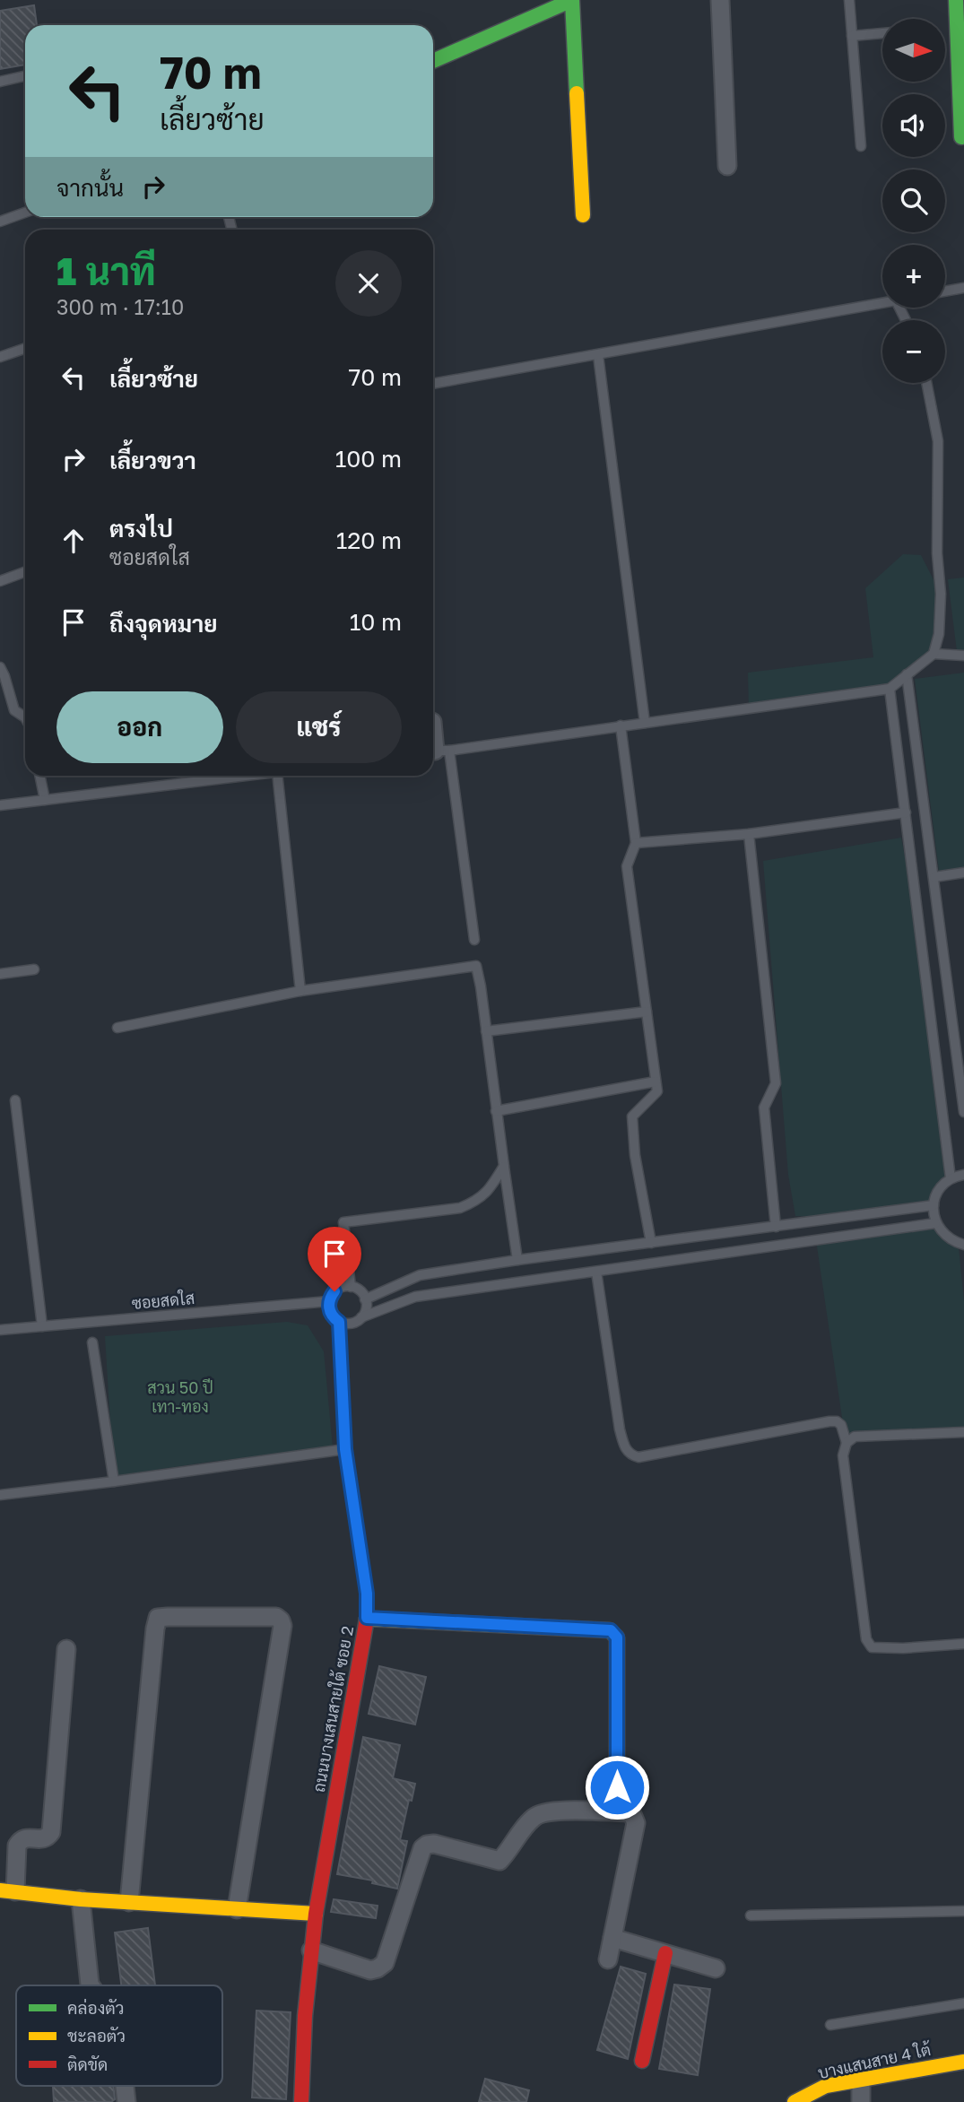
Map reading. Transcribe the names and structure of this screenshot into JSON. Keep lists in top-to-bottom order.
{
  "streets": {
    "street": ["ถนนบางเสนสายใต้ ซอย 2", "บางแสนสาย 4 ใต้"],
    "lane": ["ซอยสดใส"]
  },
  "crossings": [
    ["ซอยสดใส", "ถนนบางเสนสายใต้ ซอย 2"]
  ],
  "parks": ["สวน 50 ปี เทา-ทอง"],
  "legend": ["คล่องตัว", "ชะลอตัว", "ติดขัด"],
  "north": "right",
  "page": {
    "map_buttons": ["+", "−"],
    "turn": ["70 m", "เลี้ยวซ้าย"],
    "then": "จากนั้น",
    "heading": ["1 นาที", "300 m · 17:10"],
    "list": [
      {
        "name": "เลี้ยวซ้าย",
        "value": "70 m"
      },
      {
        "name": "เลี้ยวขวา",
        "value": "100 m"
      },
      {
        "name": "ตรงไป",
        "note": "ซอยสดใส",
        "value": "120 m"
      },
      {
        "name": "ถึงจุดหมาย",
        "value": "10 m"
      }
    ],
    "buttons": ["ออก", "แชร์"]
  }
}
